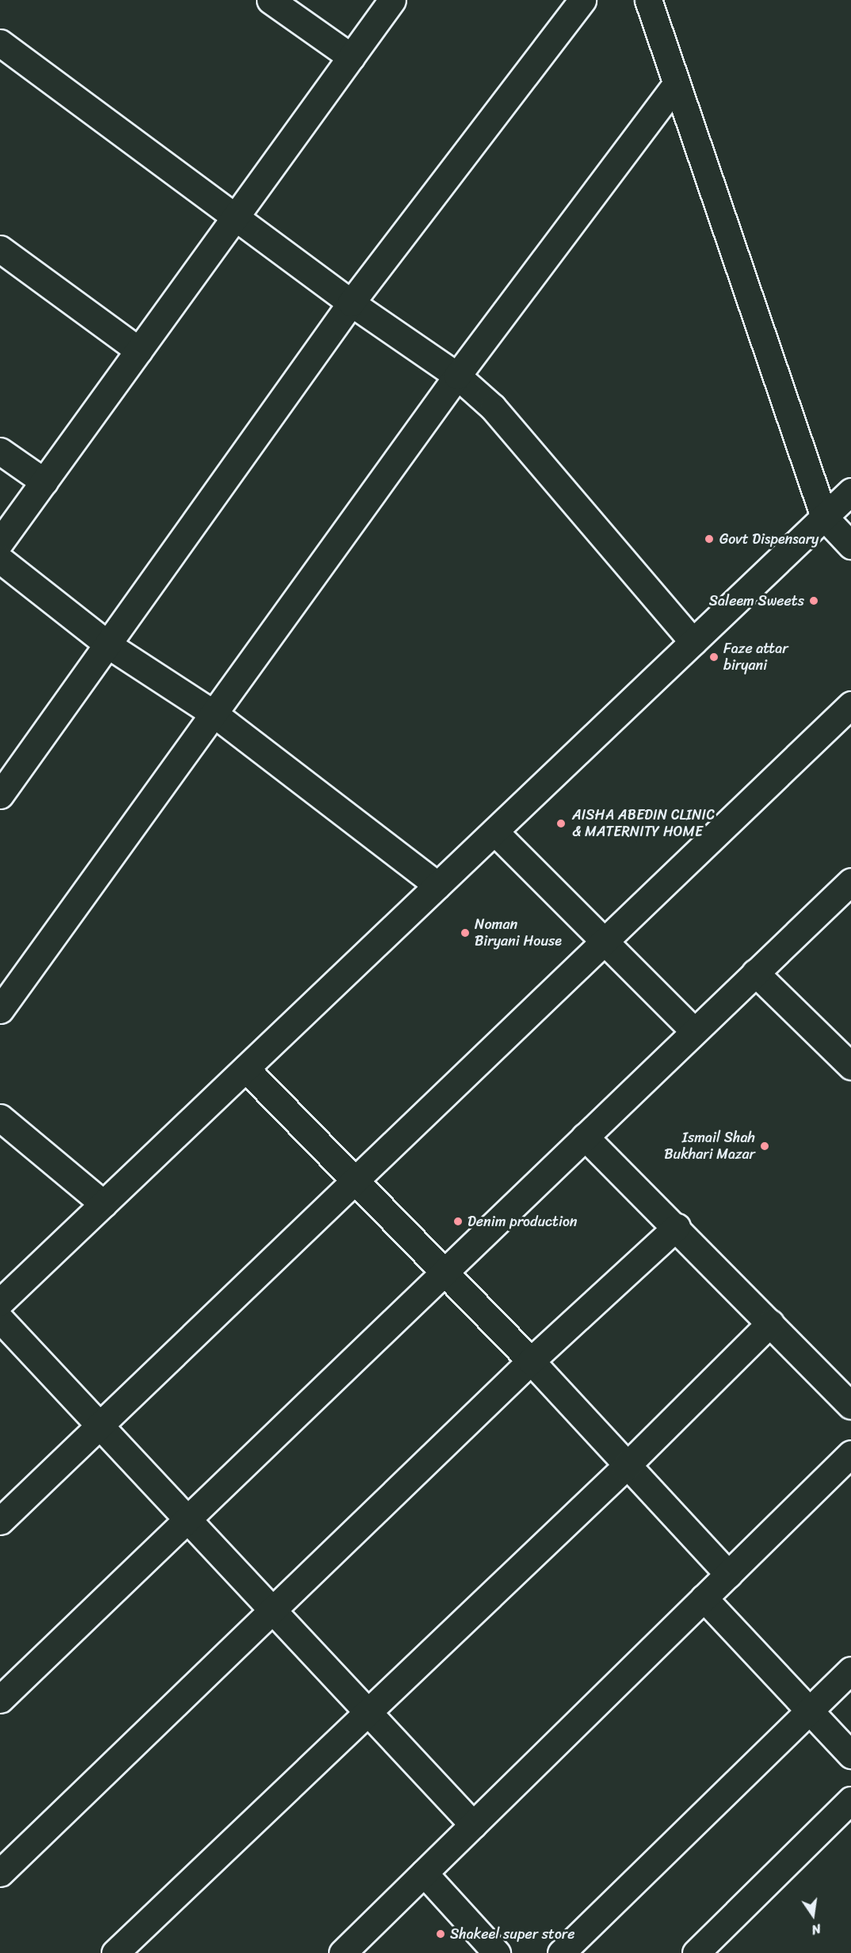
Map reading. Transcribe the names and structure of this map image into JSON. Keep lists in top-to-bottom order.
{
  "places": [
    "Govt Dispensary",
    "Saleem Sweets",
    "Faze attar biryani",
    "AISHA ABEDIN CLINIC & MATERNITY HOME",
    "Noman Biryani House",
    "Ismail Shah Bukhari Mazar",
    "Denim production",
    "Shakeel super store"
  ],
  "north": "bottom"
}
